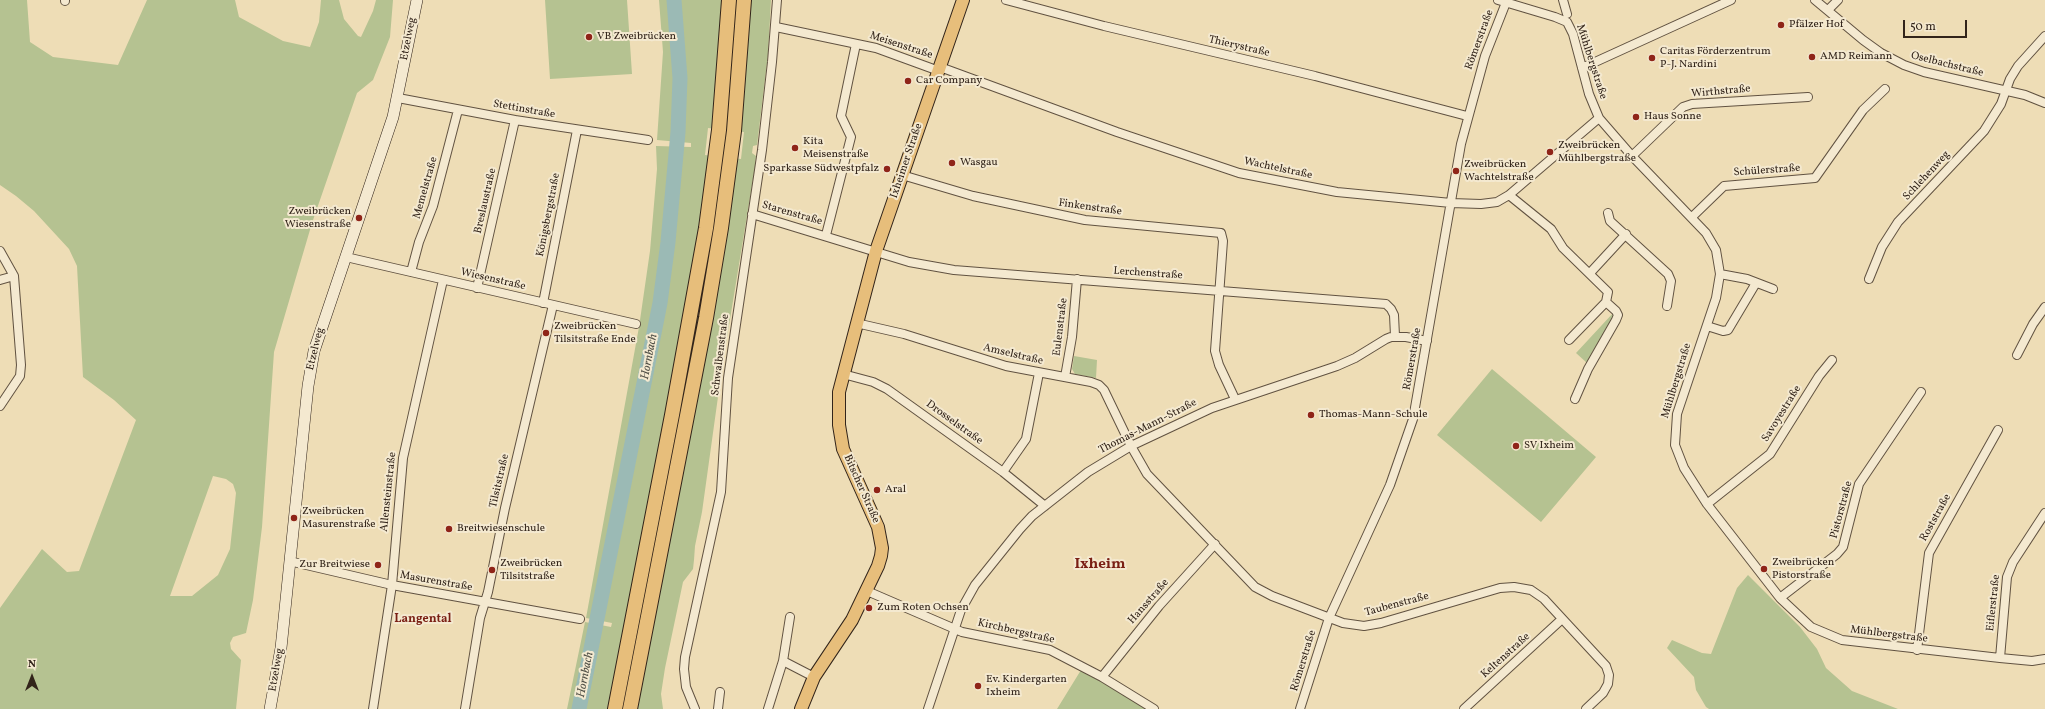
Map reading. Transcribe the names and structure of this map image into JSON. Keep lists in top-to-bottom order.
{
  "streets": {
    "main road": ["Ixheimer Straße", "Bitscher Straße"],
    "street": [
      "Etzelweg",
      "Römerstraße",
      "Meisenstraße",
      "Thierystraße",
      "Mühlbergstraße",
      "Oselbachstraße",
      "Wirthstraße",
      "Stettinstraße",
      "Wachtelstraße",
      "Schülerstraße",
      "Schlehenweg",
      "Memelstraße",
      "Breslaustraße",
      "Finkenstraße",
      "Starenstraße",
      "Königsbergstraße",
      "Lerchenstraße",
      "Wiesenstraße",
      "Eulenstraße",
      "Schwalbenstraße",
      "Amselstraße",
      "Savoyestraße",
      "Drosselstraße",
      "Thomas-Mann-Straße",
      "Tilsitstraße",
      "Allensteinstraße",
      "Pistorstraße",
      "Roststraße",
      "Masurenstraße",
      "Hansstraße",
      "Eiflerstraße",
      "Taubenstraße",
      "Kirchbergstraße",
      "Keltenstraße"
    ]
  },
  "crossings": [
    ["Etzelweg", "Stettinstraße"],
    ["Etzelweg", "Wiesenstraße"],
    ["Etzelweg", "Masurenstraße"],
    ["Römerstraße", "Thierystraße"],
    ["Römerstraße", "Mühlbergstraße"],
    ["Römerstraße", "Wachtelstraße"],
    ["Römerstraße", "Taubenstraße"],
    ["Meisenstraße", "Ixheimer Straße"],
    ["Meisenstraße", "Wachtelstraße"],
    ["Meisenstraße", "Starenstraße"],
    ["Meisenstraße", "Schwalbenstraße"],
    ["Mühlbergstraße", "Wirthstraße"],
    ["Mühlbergstraße", "Wachtelstraße"],
    ["Mühlbergstraße", "Schülerstraße"],
    ["Mühlbergstraße", "Savoyestraße"],
    ["Mühlbergstraße", "Pistorstraße"],
    ["Mühlbergstraße", "Roststraße"],
    ["Mühlbergstraße", "Eiflerstraße"],
    ["Oselbachstraße", "Schlehenweg"],
    ["Stettinstraße", "Memelstraße"],
    ["Stettinstraße", "Breslaustraße"],
    ["Stettinstraße", "Königsbergstraße"],
    ["Ixheimer Straße", "Wachtelstraße"],
    ["Ixheimer Straße", "Finkenstraße"],
    ["Ixheimer Straße", "Starenstraße"],
    ["Ixheimer Straße", "Lerchenstraße"],
    ["Ixheimer Straße", "Amselstraße"],
    ["Ixheimer Straße", "Bitscher Straße"],
    ["Memelstraße", "Wiesenstraße"],
    ["Breslaustraße", "Wiesenstraße"],
    ["Finkenstraße", "Lerchenstraße"],
    ["Starenstraße", "Lerchenstraße"],
    ["Starenstraße", "Schwalbenstraße"],
    ["Königsbergstraße", "Wiesenstraße"],
    ["Lerchenstraße", "Eulenstraße"],
    ["Lerchenstraße", "Thomas-Mann-Straße"],
    ["Wiesenstraße", "Tilsitstraße"],
    ["Wiesenstraße", "Allensteinstraße"],
    ["Eulenstraße", "Amselstraße"],
    ["Amselstraße", "Thomas-Mann-Straße"],
    ["Amselstraße", "Bitscher Straße"],
    ["Amselstraße", "Taubenstraße"],
    ["Drosselstraße", "Thomas-Mann-Straße"],
    ["Drosselstraße", "Bitscher Straße"],
    ["Thomas-Mann-Straße", "Taubenstraße"],
    ["Thomas-Mann-Straße", "Kirchbergstraße"],
    ["Tilsitstraße", "Masurenstraße"],
    ["Bitscher Straße", "Kirchbergstraße"],
    ["Allensteinstraße", "Masurenstraße"],
    ["Hansstraße", "Taubenstraße"],
    ["Hansstraße", "Kirchbergstraße"],
    ["Taubenstraße", "Keltenstraße"]
  ],
  "districts": ["Ixheim", "Langental"],
  "water": ["Hornbach"],
  "places": [
    "Pfälzer Hof",
    "VB Zweibrücken",
    "AMD Reimann",
    "Caritas Förderzentrum P-J. Nardini",
    "Car Company",
    "Haus Sonne",
    "Kita Meisenstraße",
    "Zweibrücken Mühlbergstraße",
    "Wasgau",
    "Sparkasse Südwestpfalz",
    "Zweibrücken Wachtelstraße",
    "Zweibrücken Wiesenstraße",
    "Zweibrücken Tilsitstraße Ende",
    "Thomas-Mann-Schule",
    "SV Ixheim",
    "Aral",
    "Zweibrücken Masurenstraße",
    "Breitwiesenschule",
    "Zur Breitwiese",
    "Zweibrücken Pistorstraße",
    "Zweibrücken Tilsitstraße",
    "Zum Roten Ochsen",
    "Ev. Kindergarten Ixheim"
  ],
  "scale_bar": "50 m",
  "north": "top"
}
